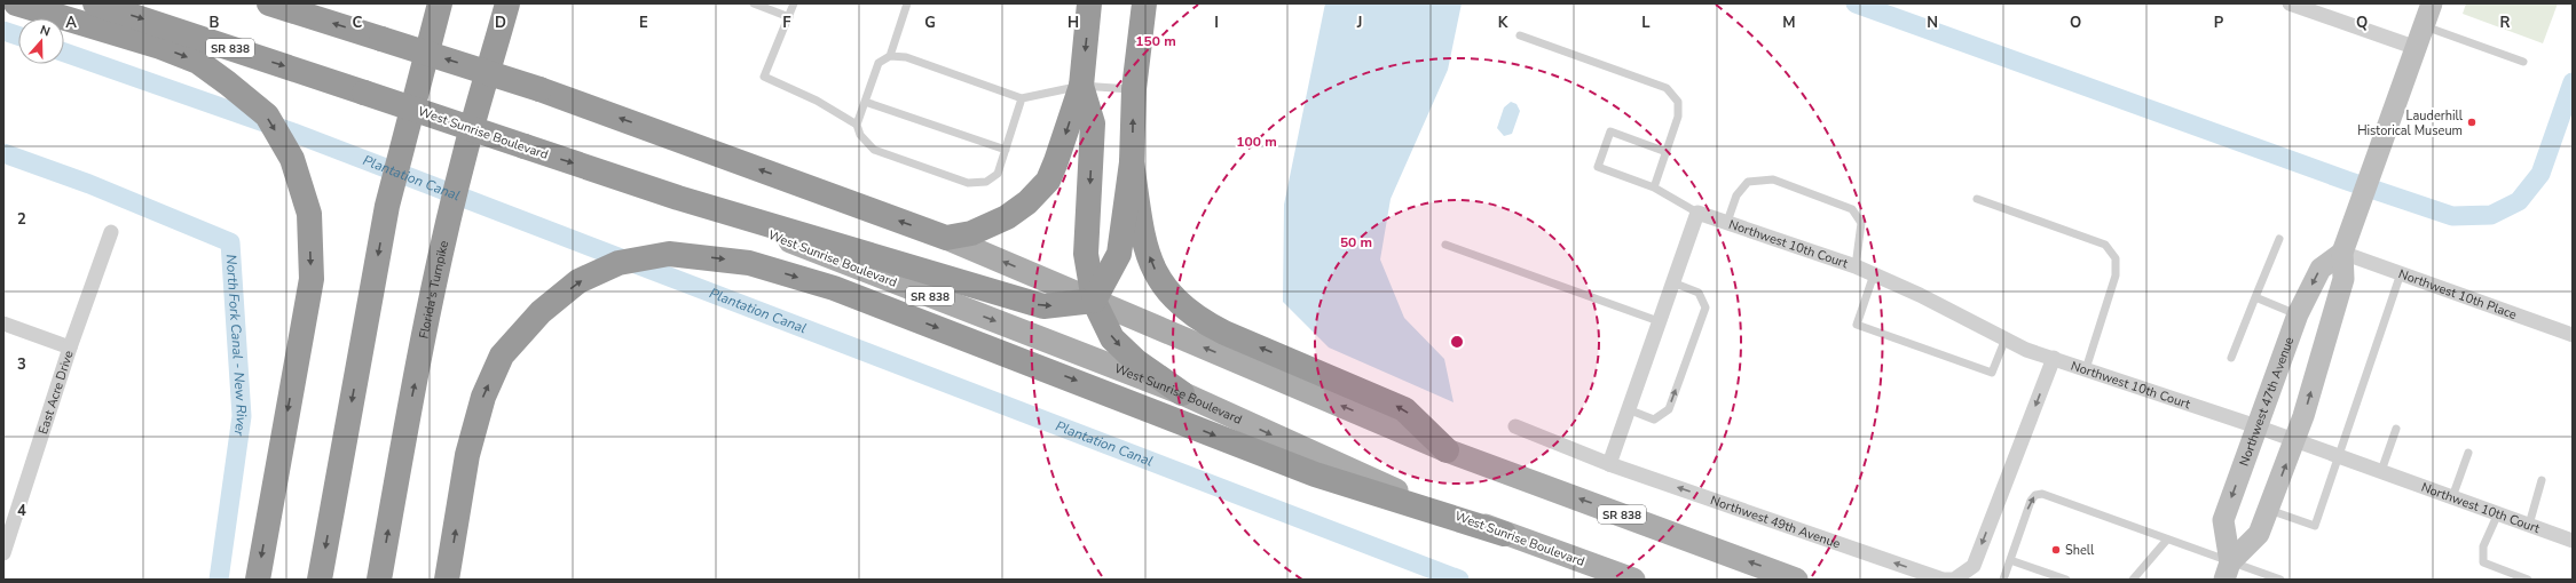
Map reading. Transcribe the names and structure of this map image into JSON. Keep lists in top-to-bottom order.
{
  "streets": {
    "highway": ["SR 838", "West Sunrise Boulevard", "Florida's Turnpike"],
    "street": [
      "Northwest 10th Court",
      "Northwest 10th Place",
      "East Acre Drive",
      "Northwest 47th Avenue",
      "Northwest 49th Avenue"
    ]
  },
  "crossings": [
    ["Northwest 10th Court", "Northwest 47th Avenue"],
    ["Northwest 10th Place", "Northwest 47th Avenue"]
  ],
  "one_way": ["Northwest 49th Avenue"],
  "water": ["Plantation Canal", "North Fork Canal - New River"],
  "places": ["Lauderhill Historical Museum", "Shell"],
  "north": "top",
  "grid": {
    "columns": [
      "A",
      "B",
      "C",
      "D",
      "E",
      "F",
      "G",
      "H",
      "I",
      "J",
      "K",
      "L",
      "M",
      "N",
      "O",
      "P",
      "Q",
      "R"
    ],
    "rows": ["2", "3", "4"]
  },
  "rings": ["150 m", "100 m", "50 m"]
}
